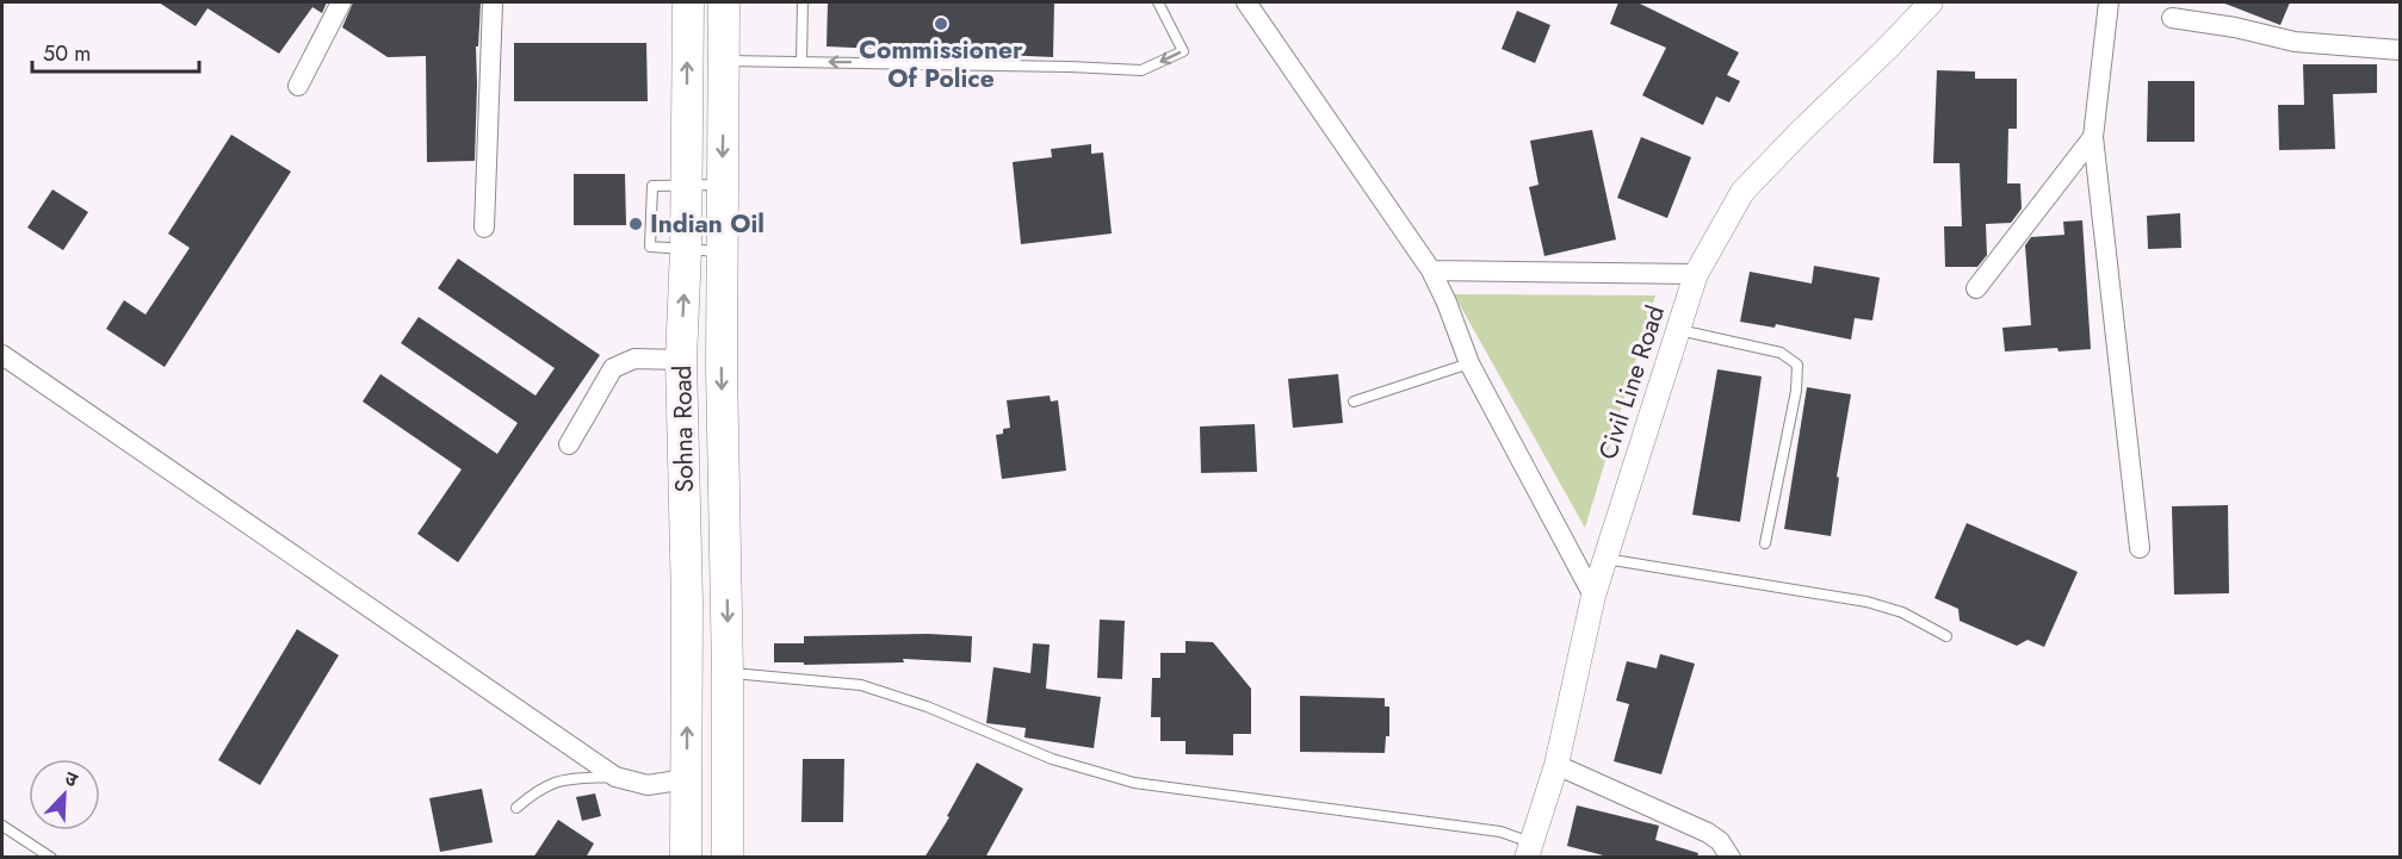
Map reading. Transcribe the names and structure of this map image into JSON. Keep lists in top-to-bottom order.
{
  "streets": {
    "main road": ["Sohna Road"],
    "street": ["Civil Line Road"]
  },
  "places": ["Commissioner Of Police", "Indian Oil"],
  "scale_bar": "50 m",
  "north": "top right"
}
